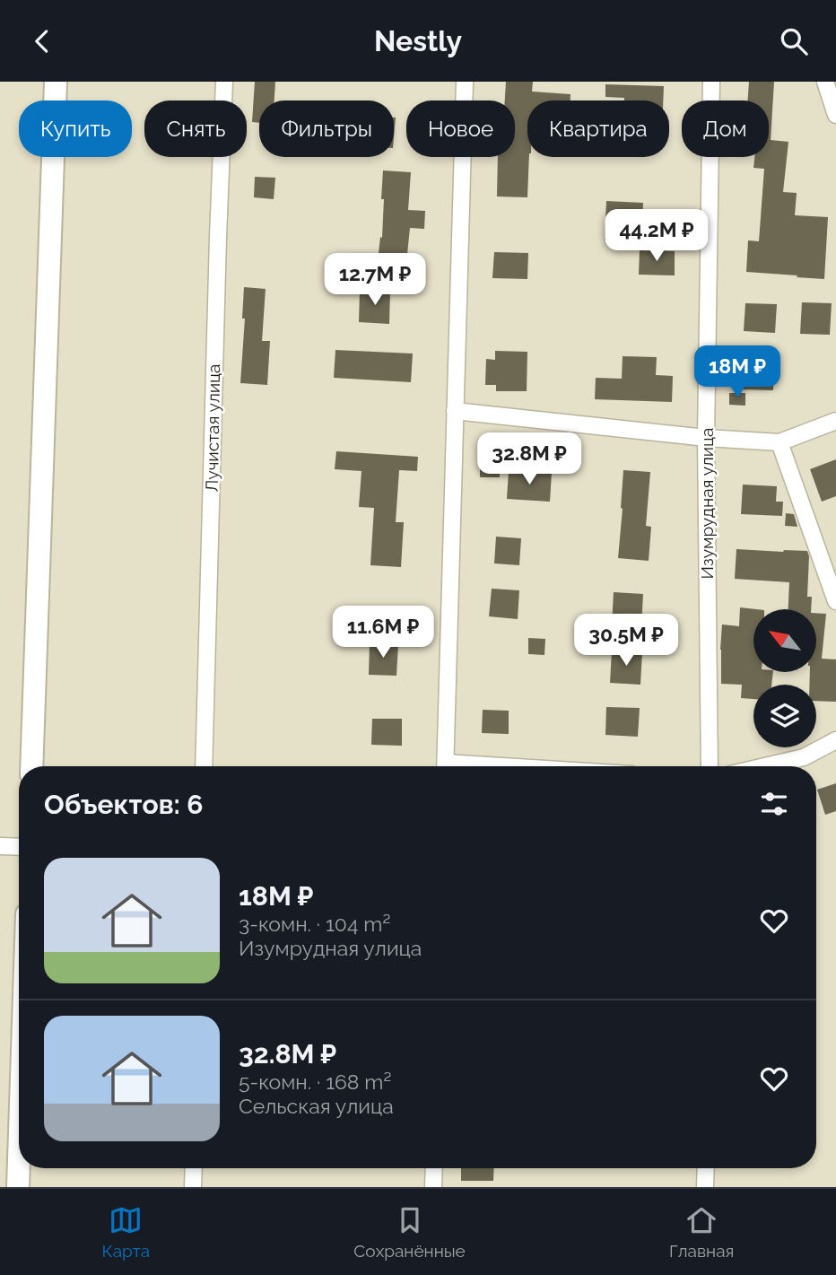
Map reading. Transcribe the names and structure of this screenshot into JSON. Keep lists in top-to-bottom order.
{
  "streets": {
    "street": ["Лучистая улица", "Изумрудная улица"]
  },
  "north": "top left",
  "page": {
    "header": "Nestly",
    "chip": [
      "Купить",
      "Снять",
      "Фильтры",
      "Новое",
      "Квартира",
      "Дом"
    ],
    "price": [
      "44.2M ₽",
      "12.7M ₽",
      "18M ₽",
      "32.8M ₽",
      "11.6M ₽",
      "30.5M ₽"
    ],
    "heading": "Объектов: 6",
    "list": [
      {
        "name": "18M ₽",
        "note": "3-комн. · 104 m² · Изумрудная улица"
      },
      {
        "name": "32.8M ₽",
        "note": "5-комн. · 168 m² · Сельская улица"
      }
    ],
    "tabs": ["Карта", "Сохранённые", "Главная"]
  }
}
